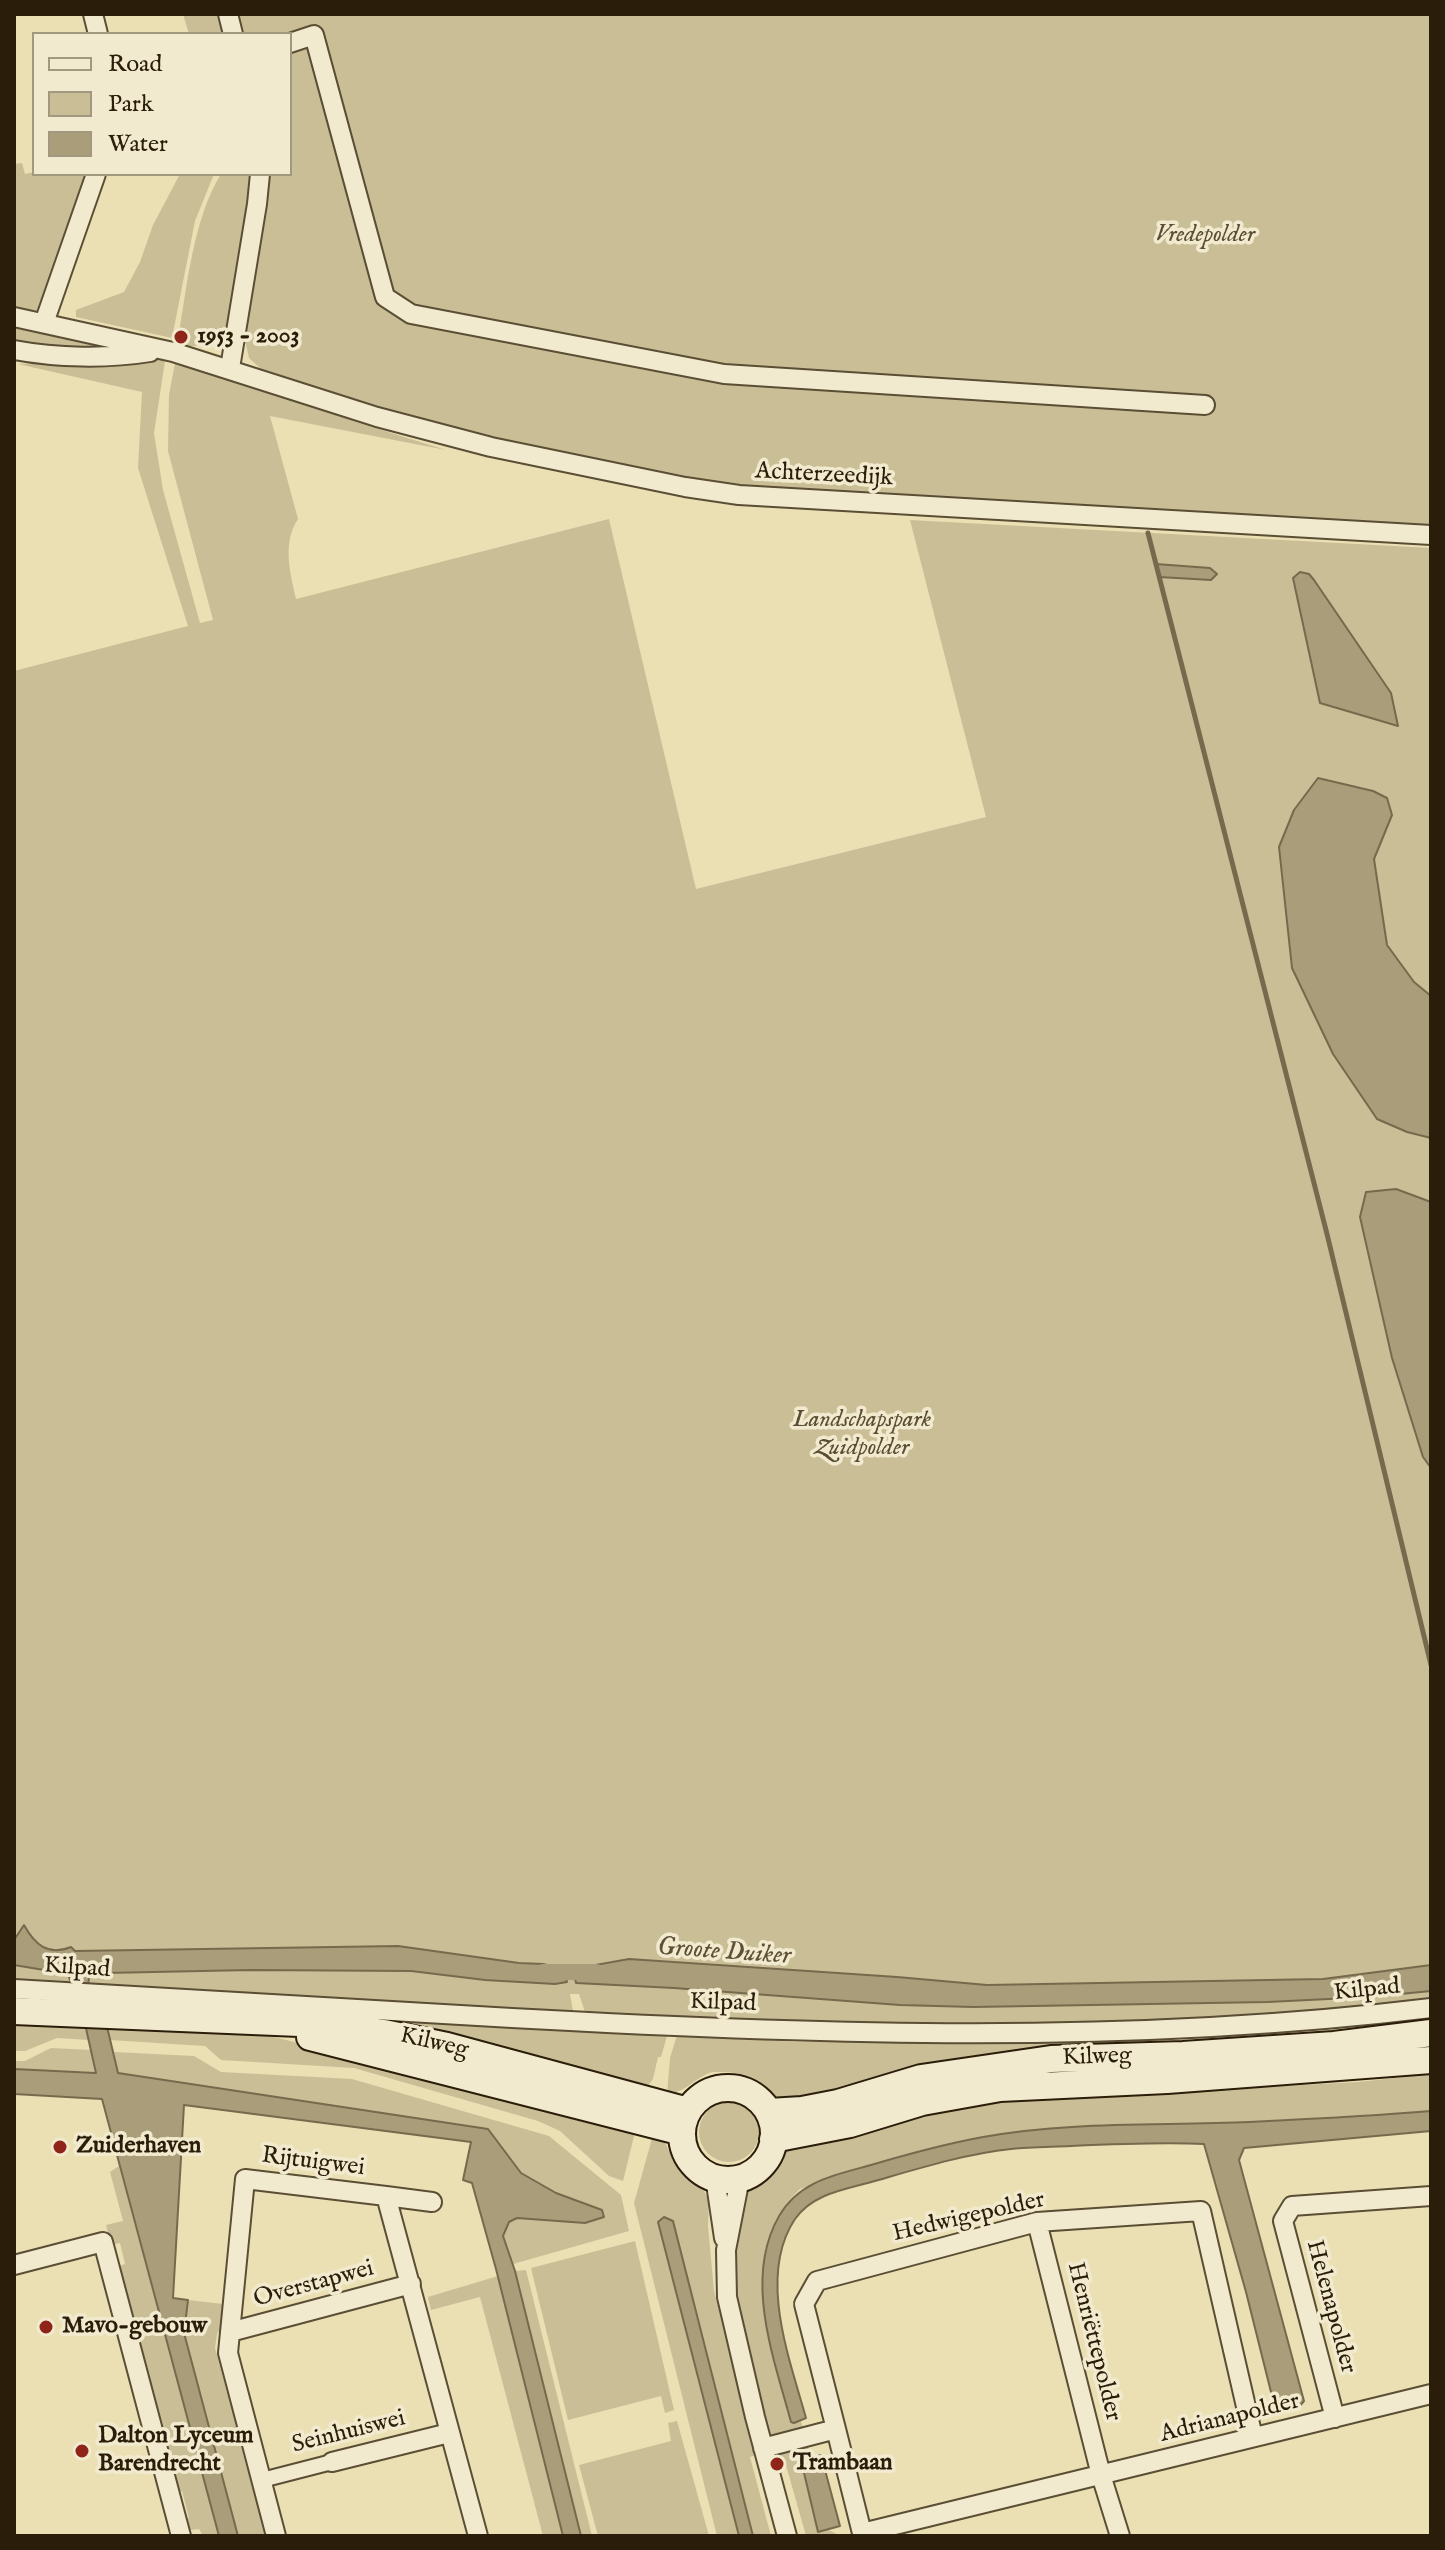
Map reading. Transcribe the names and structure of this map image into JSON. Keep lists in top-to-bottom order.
{
  "streets": {
    "main road": ["Kilweg"],
    "street": [
      "Achterzeedijk",
      "Kilpad",
      "Rijtuigwei",
      "Hedwigepolder",
      "Overstapwei",
      "Helenapolder",
      "Henriëttepolder",
      "Adrianapolder",
      "Seinhuiswei"
    ]
  },
  "crossings": [
    ["Kilpad", "Kilweg"],
    ["Rijtuigwei", "Overstapwei"],
    ["Hedwigepolder", "Henriëttepolder"],
    ["Hedwigepolder", "Adrianapolder"],
    ["Helenapolder", "Adrianapolder"],
    ["Henriëttepolder", "Adrianapolder"]
  ],
  "water": ["Groote Duiker"],
  "parks": ["Vredepolder", "Landschapspark Zuidpolder"],
  "places": [
    "1953 - 2003",
    "Zuiderhaven",
    "Mavo-gebouw",
    "Dalton Lyceum Barendrecht",
    "Trambaan"
  ],
  "legend": ["Road", "Park", "Water"]
}
